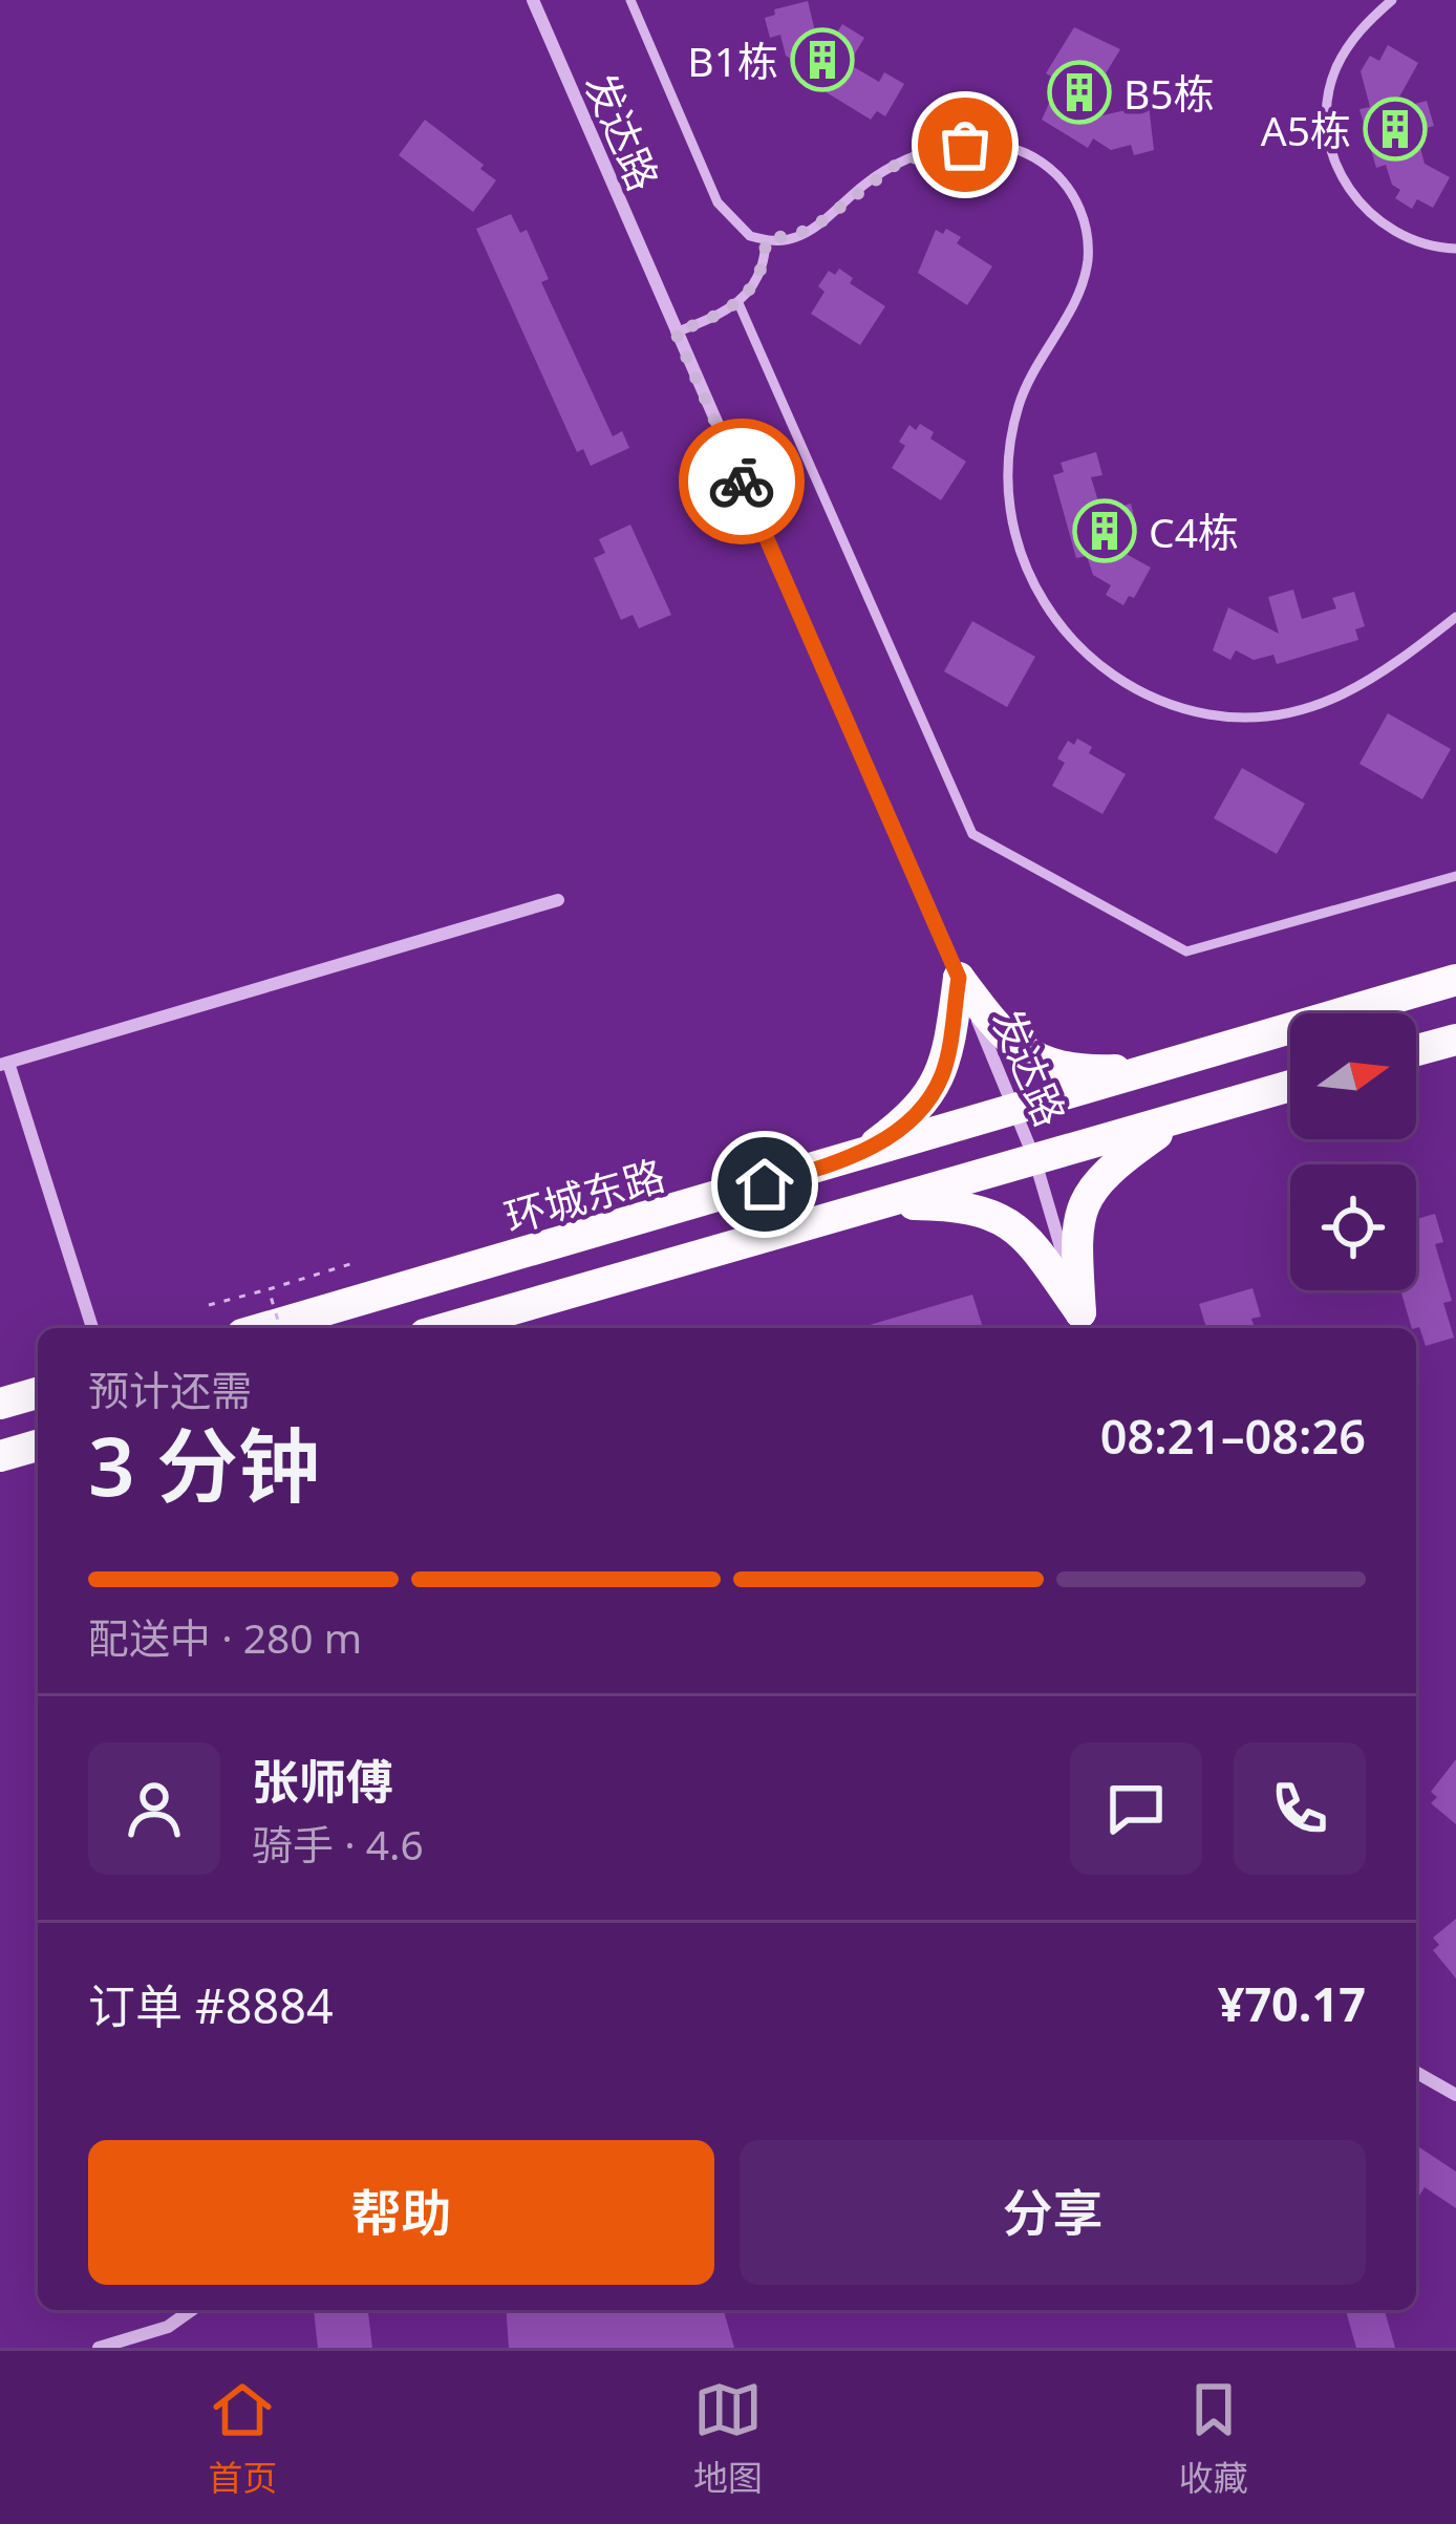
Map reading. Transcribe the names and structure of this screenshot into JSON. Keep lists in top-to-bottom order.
{
  "streets": {
    "main road": ["环城东路"],
    "street": ["发达路"]
  },
  "crossings": [
    ["发达路", "环城东路"]
  ],
  "places": {
    "building": [
      "B1栋",
      "B5栋",
      "A5栋",
      "C4栋"
    ]
  },
  "north": "right",
  "page": {
    "heading": ["3 分钟", "预计还需", "08:21–08:26"],
    "panel": [
      "张师傅",
      "骑手 · 4.6",
      "订单 #8884",
      "¥70.17"
    ],
    "bar": "配送中 · 280 m",
    "buttons": ["帮助", "分享"],
    "tabs": ["首页", "地图", "收藏"]
  }
}
